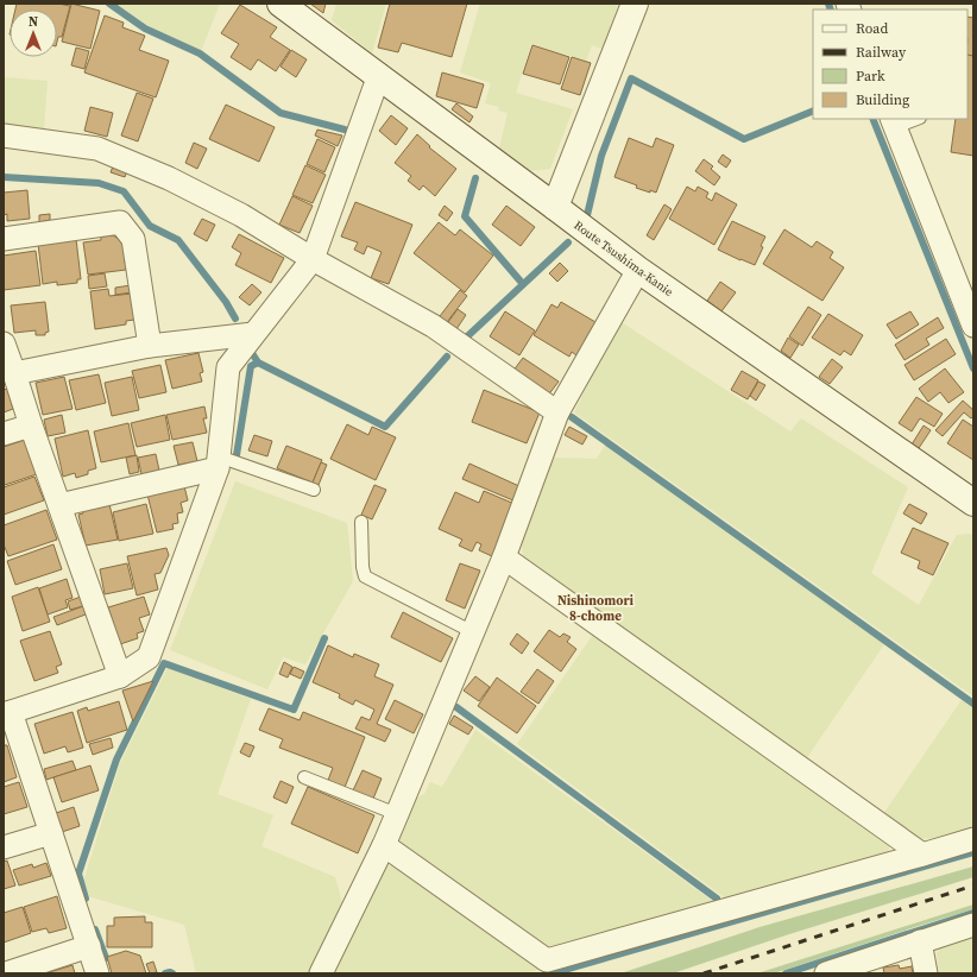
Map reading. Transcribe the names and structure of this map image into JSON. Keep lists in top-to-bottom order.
{
  "streets": {
    "main road": ["Route Tsushima-Kanie"]
  },
  "districts": ["Nishinomori 8-chome"],
  "legend": [
    "Road",
    "Railway",
    "Park",
    "Building"
  ],
  "north": "top"
}
